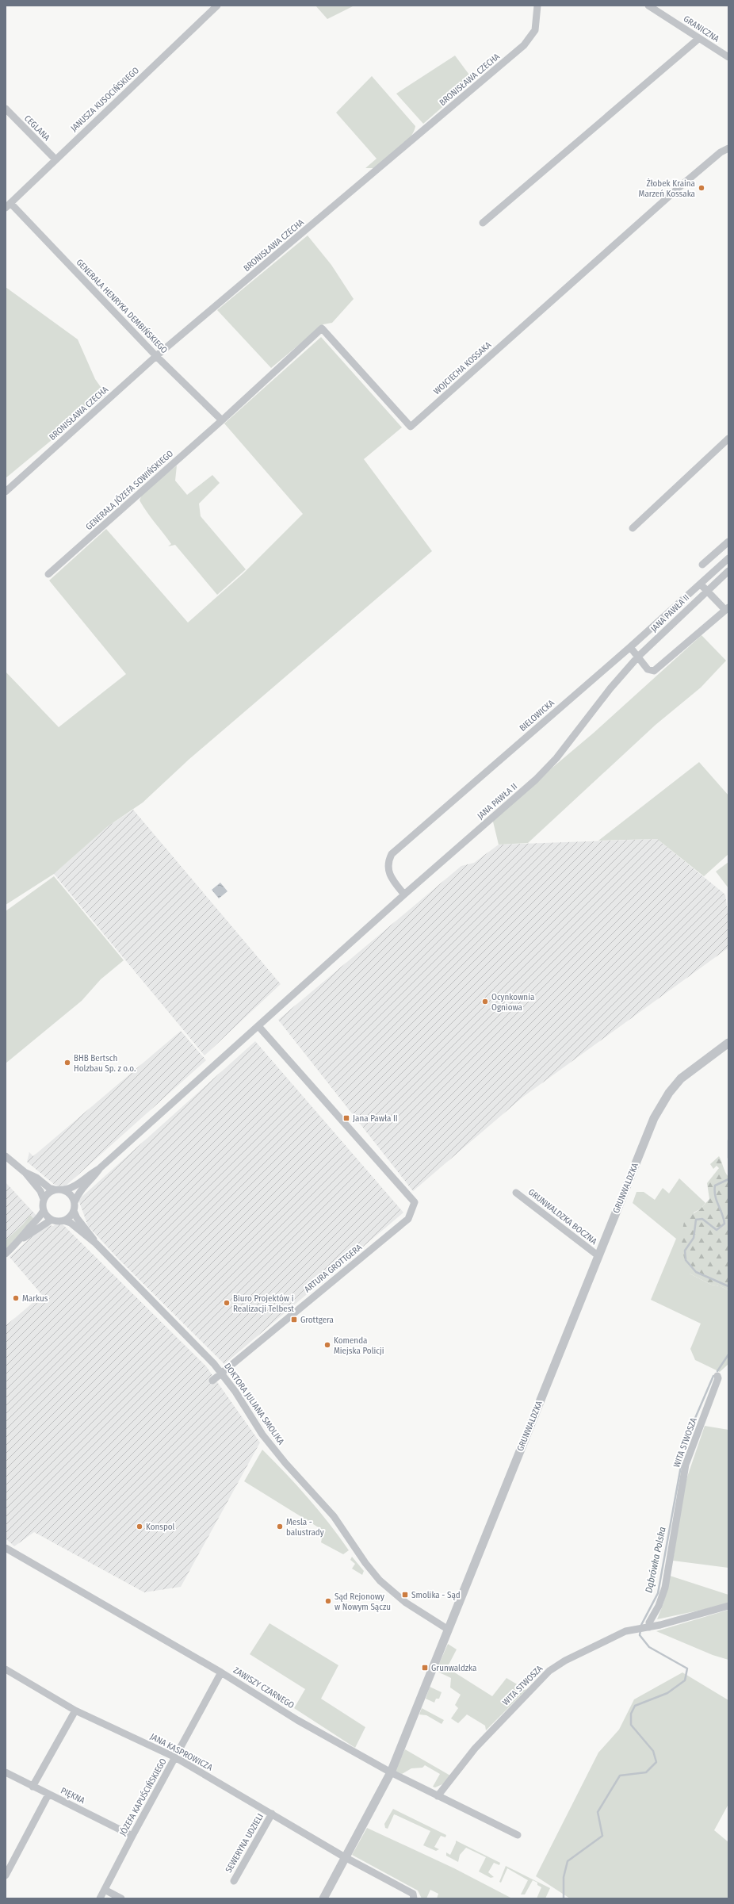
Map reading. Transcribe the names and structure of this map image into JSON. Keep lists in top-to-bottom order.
{
  "streets": {
    "street": [
      "GRANICZNA",
      "BRONISŁAWA CZECHA",
      "JANUSZA KUSOCIŃSKIEGO",
      "CEGLANA",
      "GENERAŁA HENRYKA DEMBIŃSKIEGO",
      "WOJCIECHA KOSSAKA",
      "GENERAŁA JÓZEFA SOWIŃSKIEGO",
      "JANA PAWŁA II",
      "BIELOWICKA",
      "GRUNWALDZKA",
      "GRUNWALDZKA BOCZNA",
      "ARTURA GROTTGERA",
      "DOKTORA JULIANA SMOLIKA",
      "WITA STWOSZA",
      "ZAWISZY CZARNEGO",
      "JANA KASPROWICZA",
      "PIĘKNA",
      "JÓZEFA KAPUŚCIŃSKIEGO",
      "SEWERYNA UDZIELI"
    ]
  },
  "crossings": [
    ["BRONISŁAWA CZECHA", "GENERAŁA HENRYKA DEMBIŃSKIEGO"],
    ["JANUSZA KUSOCIŃSKIEGO", "CEGLANA"],
    ["JANUSZA KUSOCIŃSKIEGO", "GENERAŁA HENRYKA DEMBIŃSKIEGO"],
    ["GENERAŁA HENRYKA DEMBIŃSKIEGO", "WOJCIECHA KOSSAKA"],
    ["GENERAŁA HENRYKA DEMBIŃSKIEGO", "GENERAŁA JÓZEFA SOWIŃSKIEGO"],
    ["WOJCIECHA KOSSAKA", "GENERAŁA JÓZEFA SOWIŃSKIEGO"],
    ["JANA PAWŁA II", "BIELOWICKA"],
    ["JANA PAWŁA II", "ARTURA GROTTGERA"],
    ["JANA PAWŁA II", "DOKTORA JULIANA SMOLIKA"],
    ["GRUNWALDZKA", "GRUNWALDZKA BOCZNA"],
    ["GRUNWALDZKA", "DOKTORA JULIANA SMOLIKA"],
    ["GRUNWALDZKA", "ZAWISZY CZARNEGO"],
    ["GRUNWALDZKA", "JANA KASPROWICZA"],
    ["ARTURA GROTTGERA", "DOKTORA JULIANA SMOLIKA"],
    ["WITA STWOSZA", "ZAWISZY CZARNEGO"],
    ["ZAWISZY CZARNEGO", "JÓZEFA KAPUŚCIŃSKIEGO"],
    ["JANA KASPROWICZA", "JÓZEFA KAPUŚCIŃSKIEGO"],
    ["JANA KASPROWICZA", "SEWERYNA UDZIELI"],
    ["PIĘKNA", "JÓZEFA KAPUŚCIŃSKIEGO"]
  ],
  "water": ["Dąbrówka Polska"],
  "places": {
    "other": [
      "Żłobek Kraina Marzeń Kossaka",
      "Ocynkownia Ogniowa",
      "BHB Bertsch Holzbau Sp. z o.o.",
      "Markus",
      "Biuro Projektów i Realizacji Telbest",
      "Komenda Miejska Policji",
      "Konspol",
      "Mesla - balustrady",
      "Sąd Rejonowy w Nowym Sączu"
    ],
    "transit": [
      "Jana Pawła II",
      "Grottgera",
      "Smolika - Sąd",
      "Grunwaldzka"
    ]
  }
}
